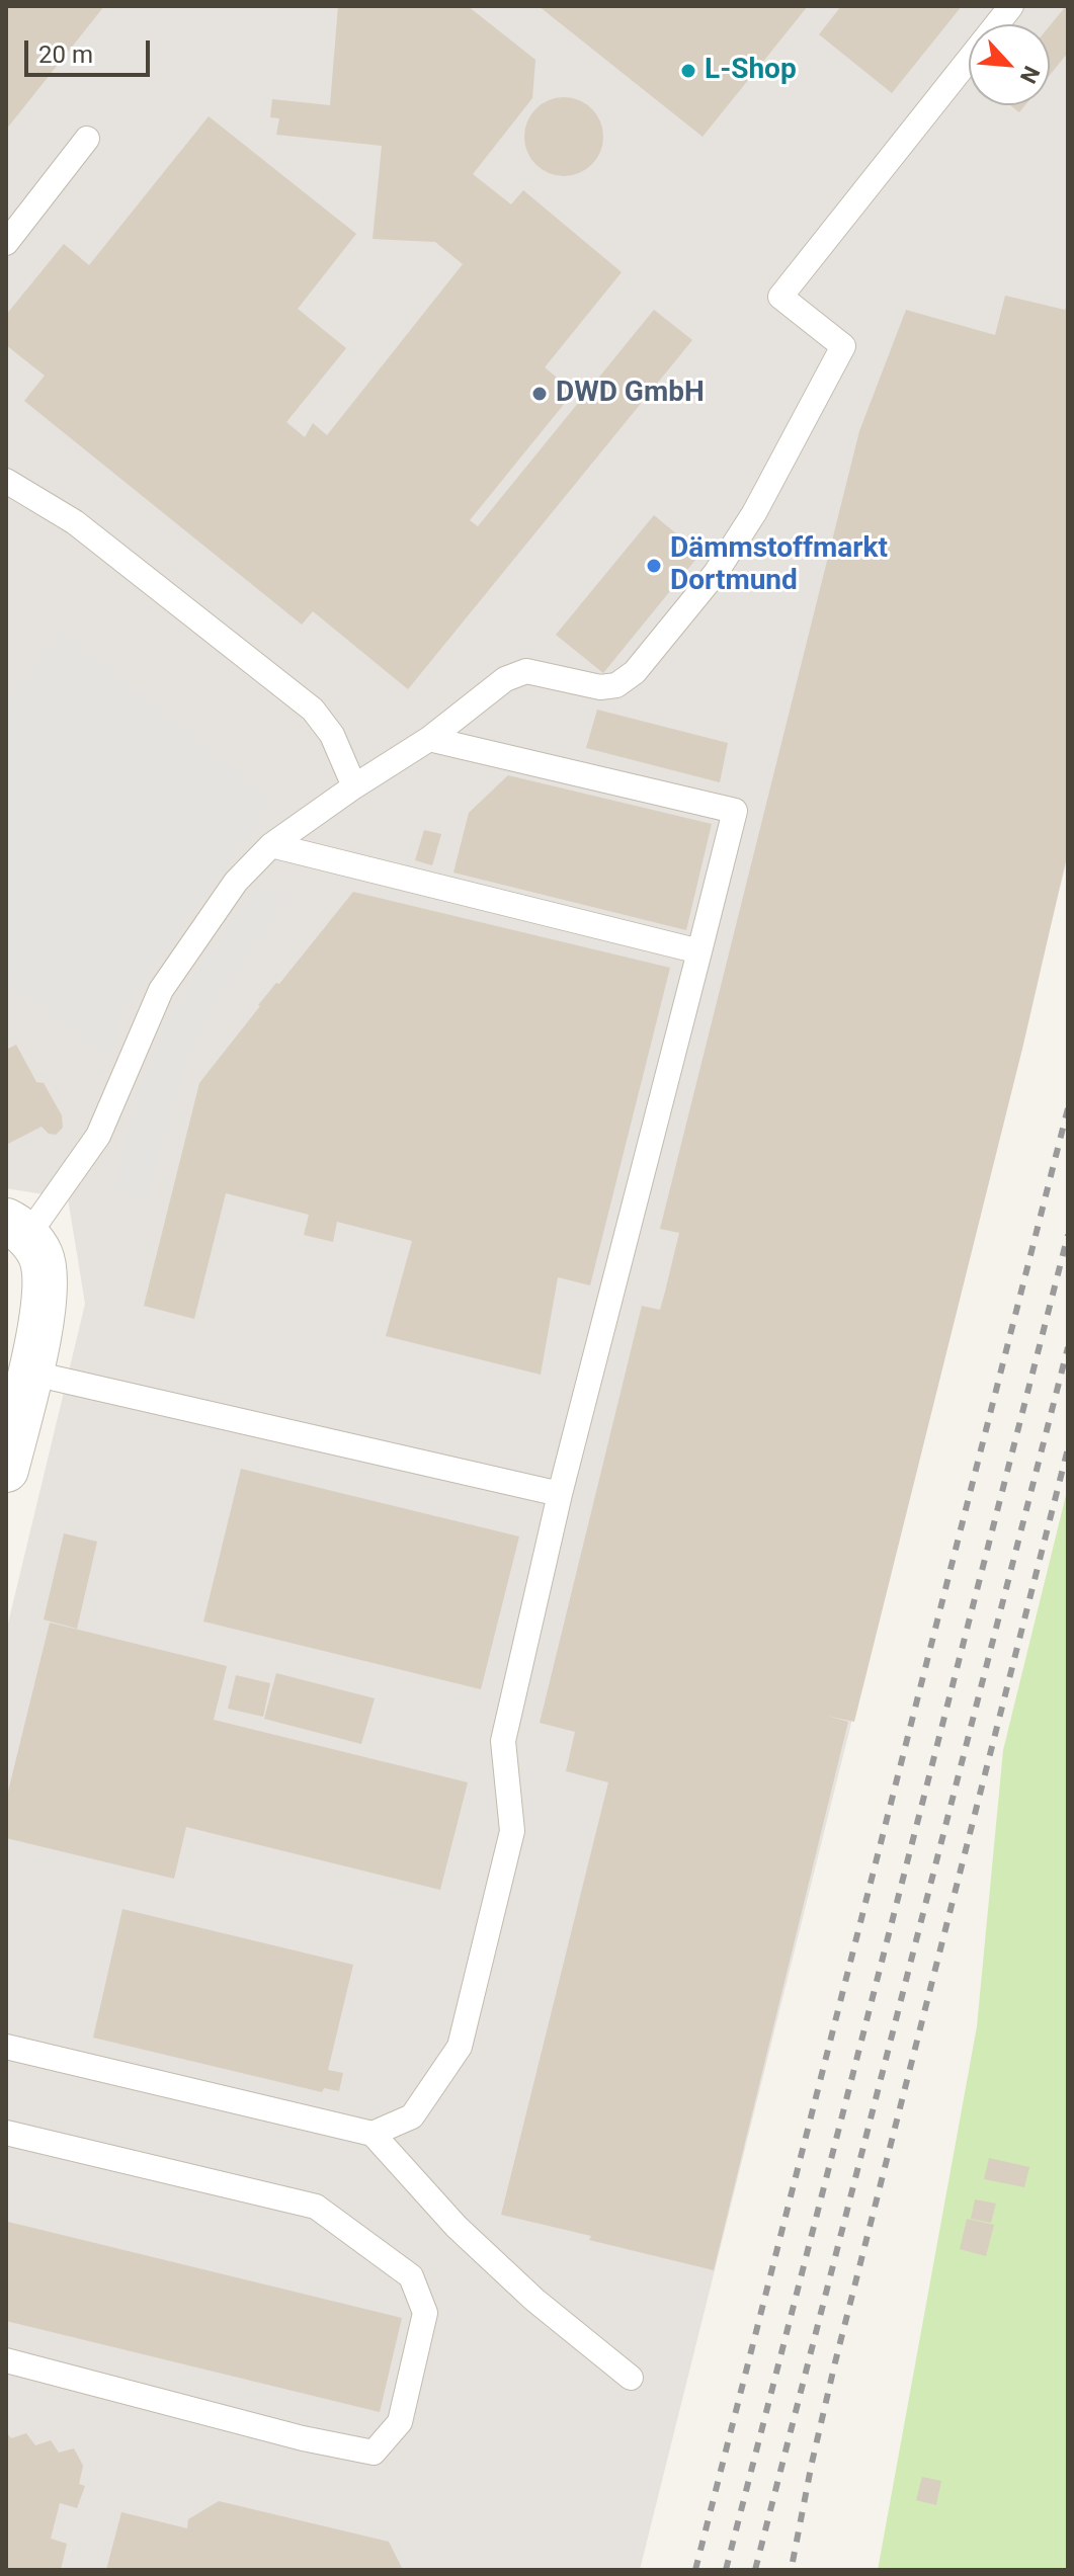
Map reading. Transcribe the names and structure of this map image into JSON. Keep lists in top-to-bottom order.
{
  "places": ["L-Shop", "DWD GmbH", "Dämmstoffmarkt Dortmund"],
  "scale_bar": "20 m",
  "north": "bottom right"
}
